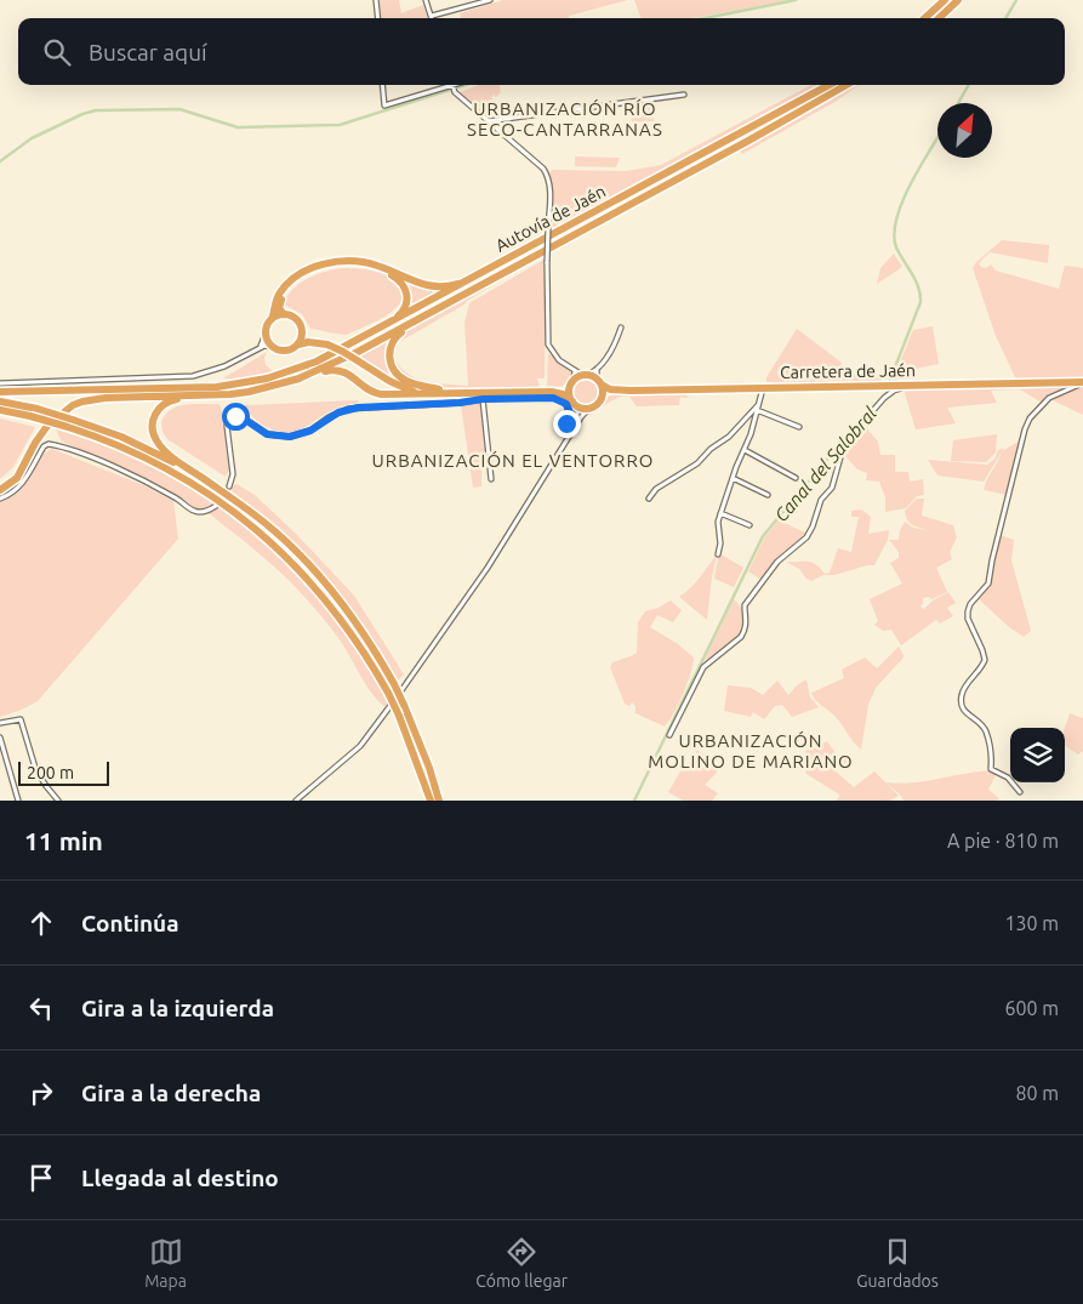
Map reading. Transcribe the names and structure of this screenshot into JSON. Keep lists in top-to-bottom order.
{
  "streets": {
    "highway": ["Autovía de Jaén", "Carretera de Jaén"]
  },
  "districts": ["URBANIZACIÓN RÍO SECO-CANTARRANAS", "URBANIZACIÓN EL VENTORRO", "URBANIZACIÓN MOLINO DE MARIANO"],
  "water": ["Canal del Salobral"],
  "scale_bar": "200 m",
  "north": "top right",
  "page": {
    "search": "Buscar aquí",
    "scale": "200 m",
    "heading": ["11 min", "A pie · 810 m"],
    "list": [
      ["Continúa", "130 m"],
      ["Gira a la izquierda", "600 m"],
      ["Gira a la derecha", "80 m"],
      "Llegada al destino"
    ],
    "nav": ["Mapa", "Cómo llegar", "Guardados"]
  }
}
